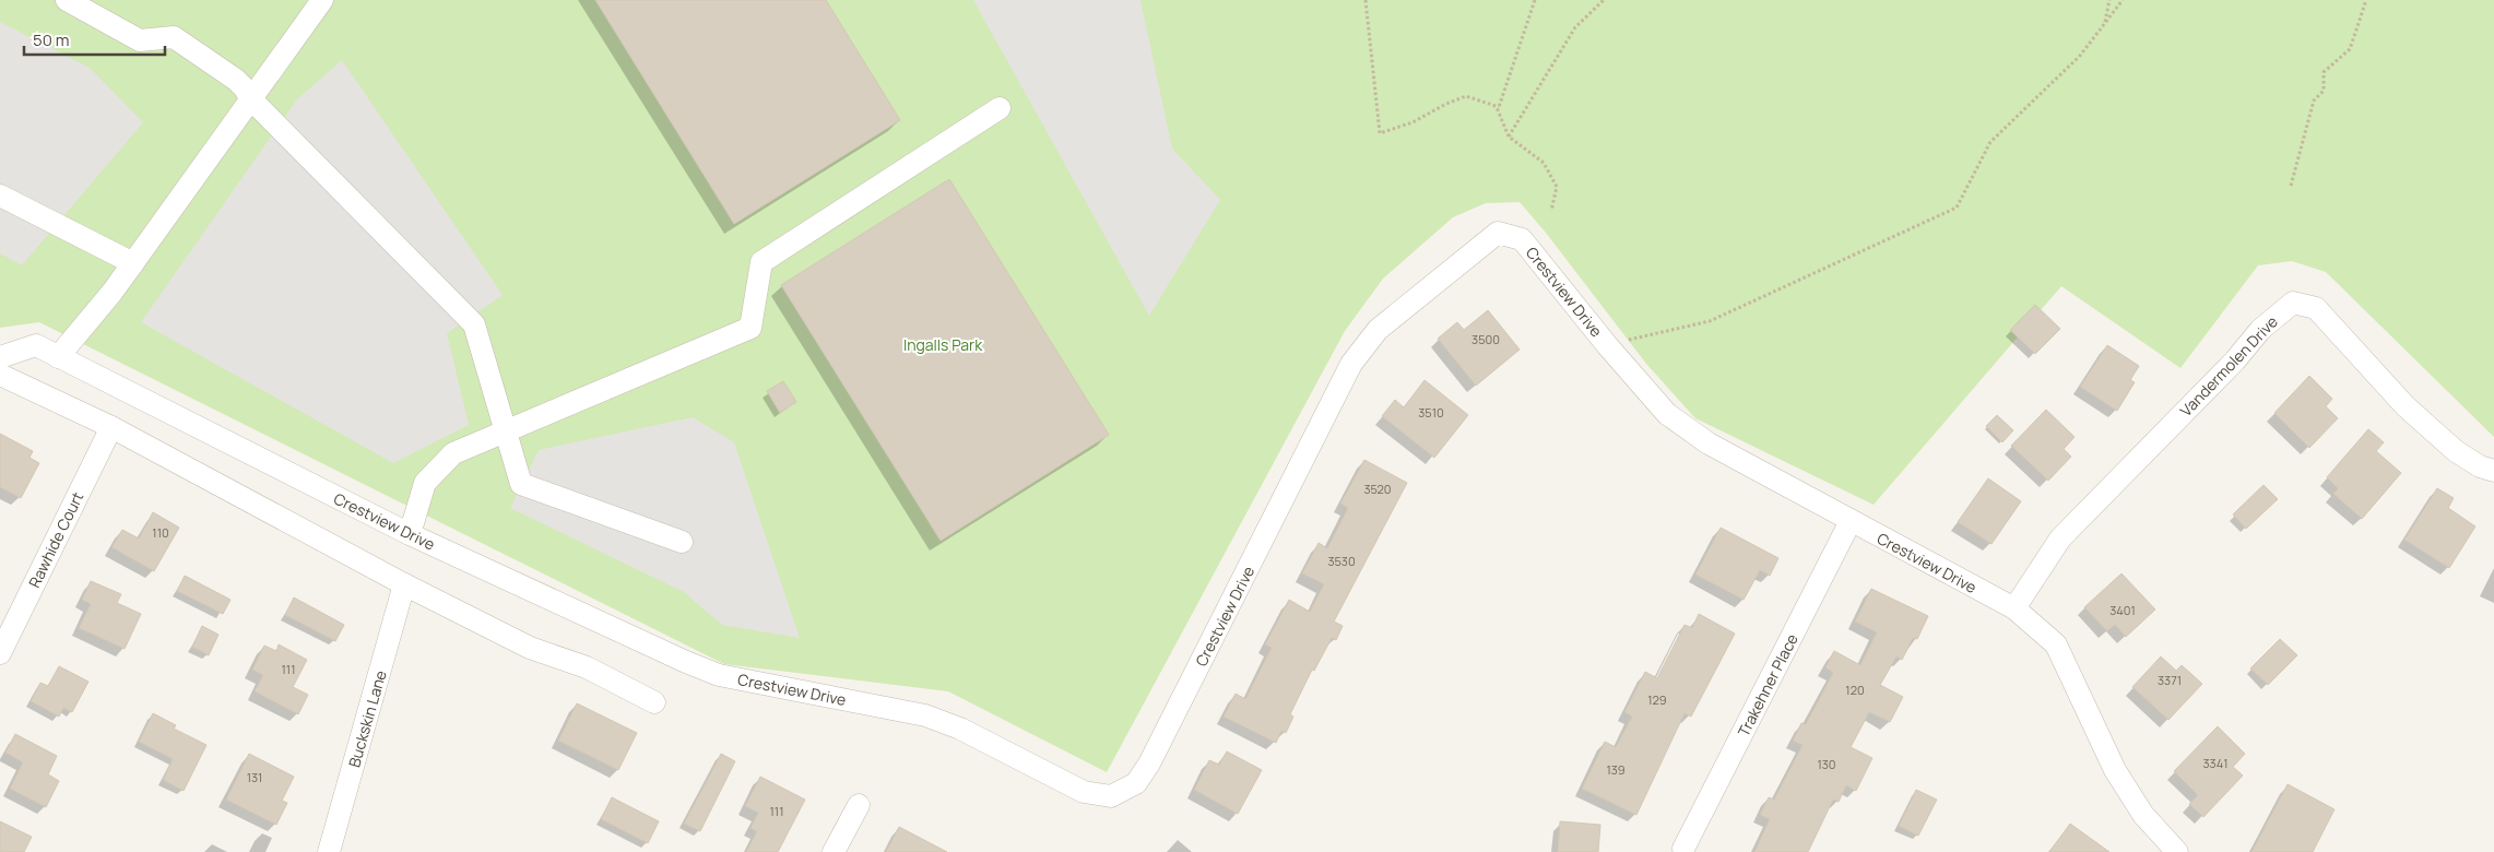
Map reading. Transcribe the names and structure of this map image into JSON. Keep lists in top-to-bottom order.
{
  "streets": {
    "street": [
      "Crestview Drive",
      "Vandermolen Drive",
      "Rawhide Court",
      "Trakehner Place",
      "Buckskin Lane"
    ]
  },
  "crossings": [
    ["Crestview Drive", "Vandermolen Drive"],
    ["Crestview Drive", "Trakehner Place"]
  ],
  "parks": ["Ingalls Park"],
  "house_numbers": [
    "3500",
    "3510",
    "3520",
    "110",
    "3530",
    "3401",
    "111",
    "3371",
    "120",
    "129",
    "3341",
    "130",
    "139",
    "131",
    "111"
  ],
  "scale_bar": "50 m"
}
